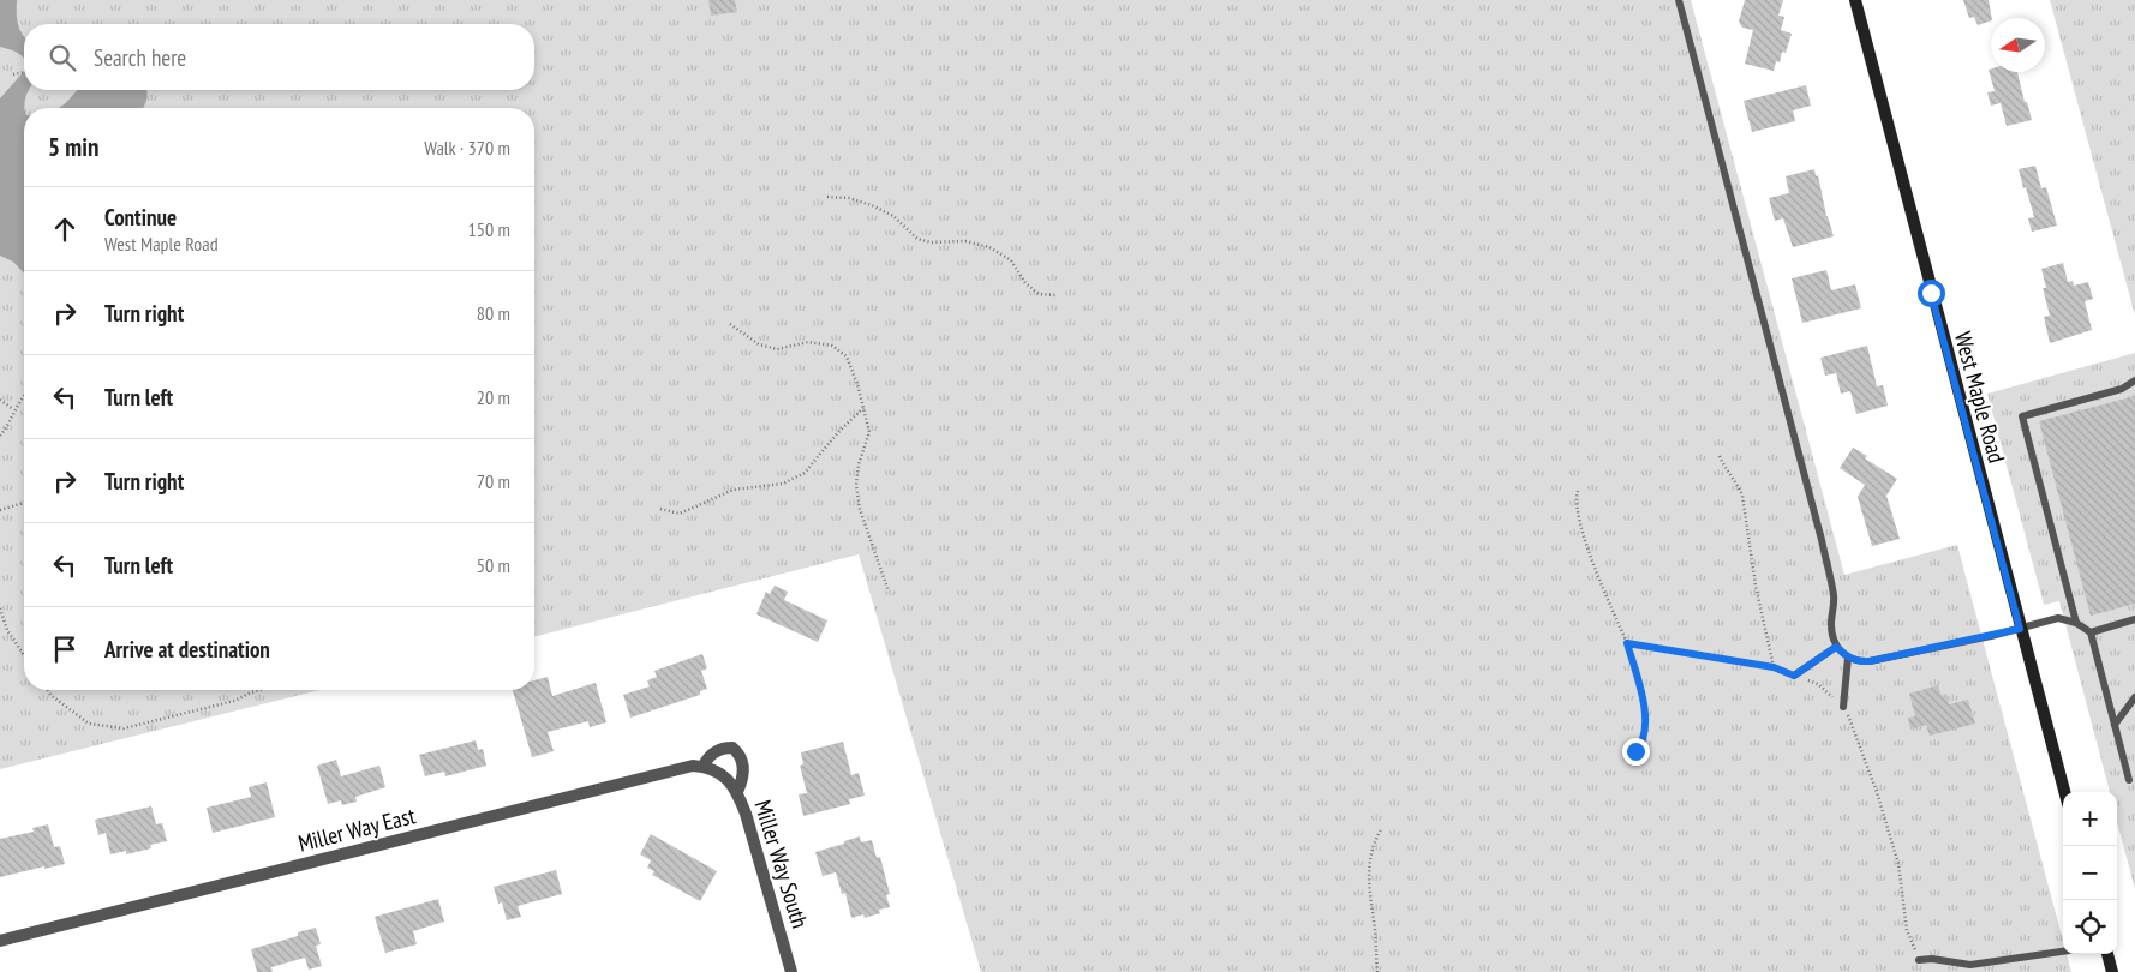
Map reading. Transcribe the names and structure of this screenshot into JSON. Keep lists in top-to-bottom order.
{
  "streets": {
    "main road": ["West Maple Road"],
    "street": ["Miller Way East", "Miller Way South"]
  },
  "crossings": [
    ["Miller Way East", "Miller Way South"]
  ],
  "north": "left",
  "page": {
    "search": "Search here",
    "heading": ["5 min", "Walk · 370 m"],
    "list": [
      ["Continue", "West Maple Road", "150 m"],
      ["Turn right", "80 m"],
      ["Turn left", "20 m"],
      ["Turn right", "70 m"],
      ["Turn left", "50 m"],
      "Arrive at destination"
    ],
    "map_buttons": ["+", "−"]
  }
}
